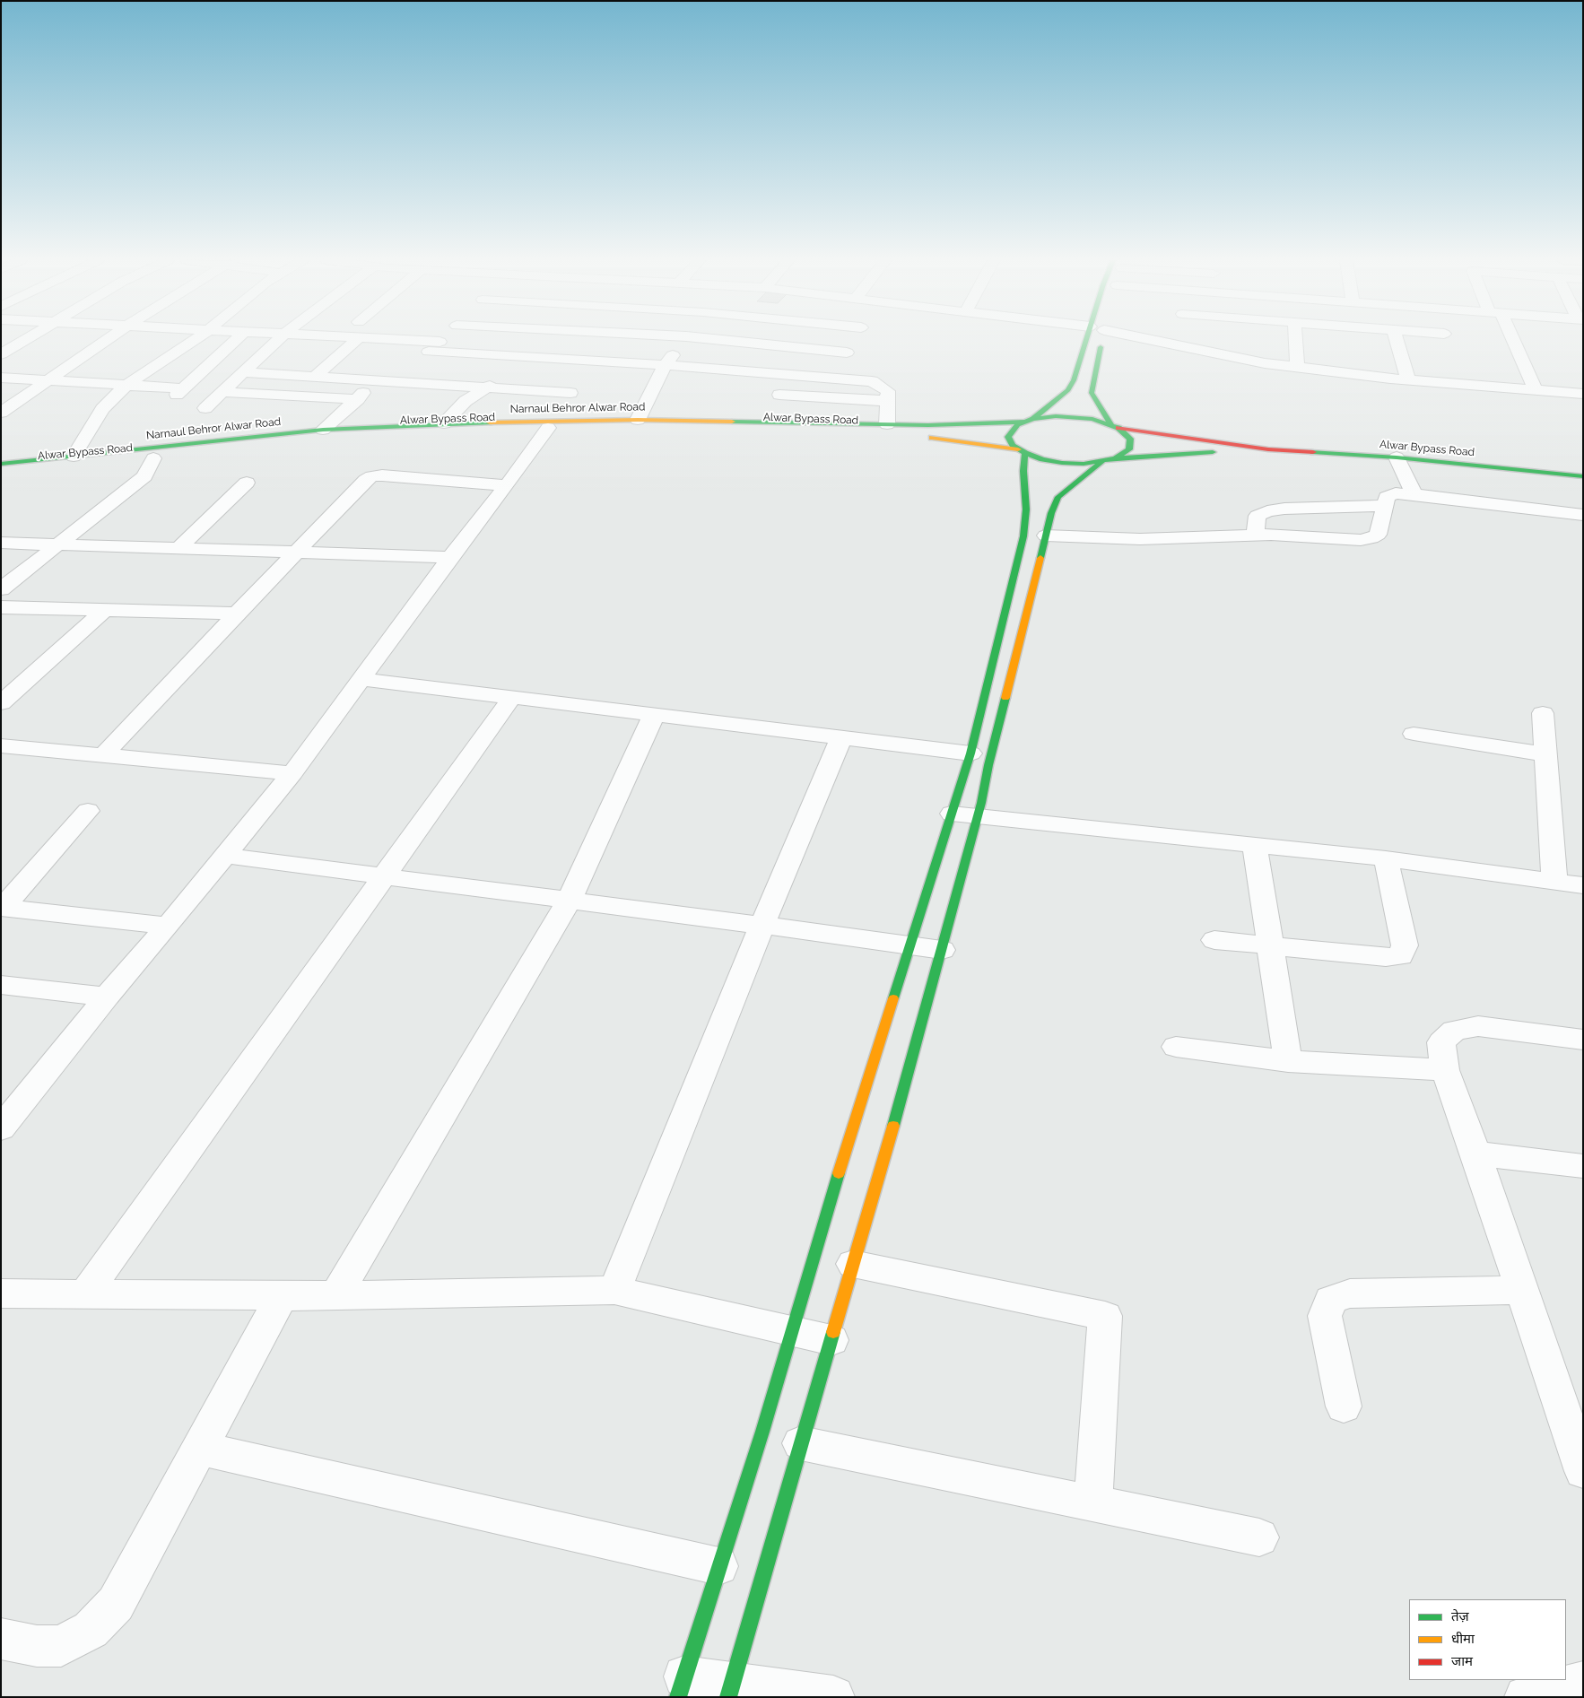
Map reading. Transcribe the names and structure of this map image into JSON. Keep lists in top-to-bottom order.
{
  "streets": {
    "main road": ["Narnaul Behror Alwar Road", "Alwar Bypass Road"]
  },
  "crossings": [
    ["Narnaul Behror Alwar Road", "Alwar Bypass Road"]
  ],
  "legend": ["तेज़", "धीमा", "जाम"]
}
